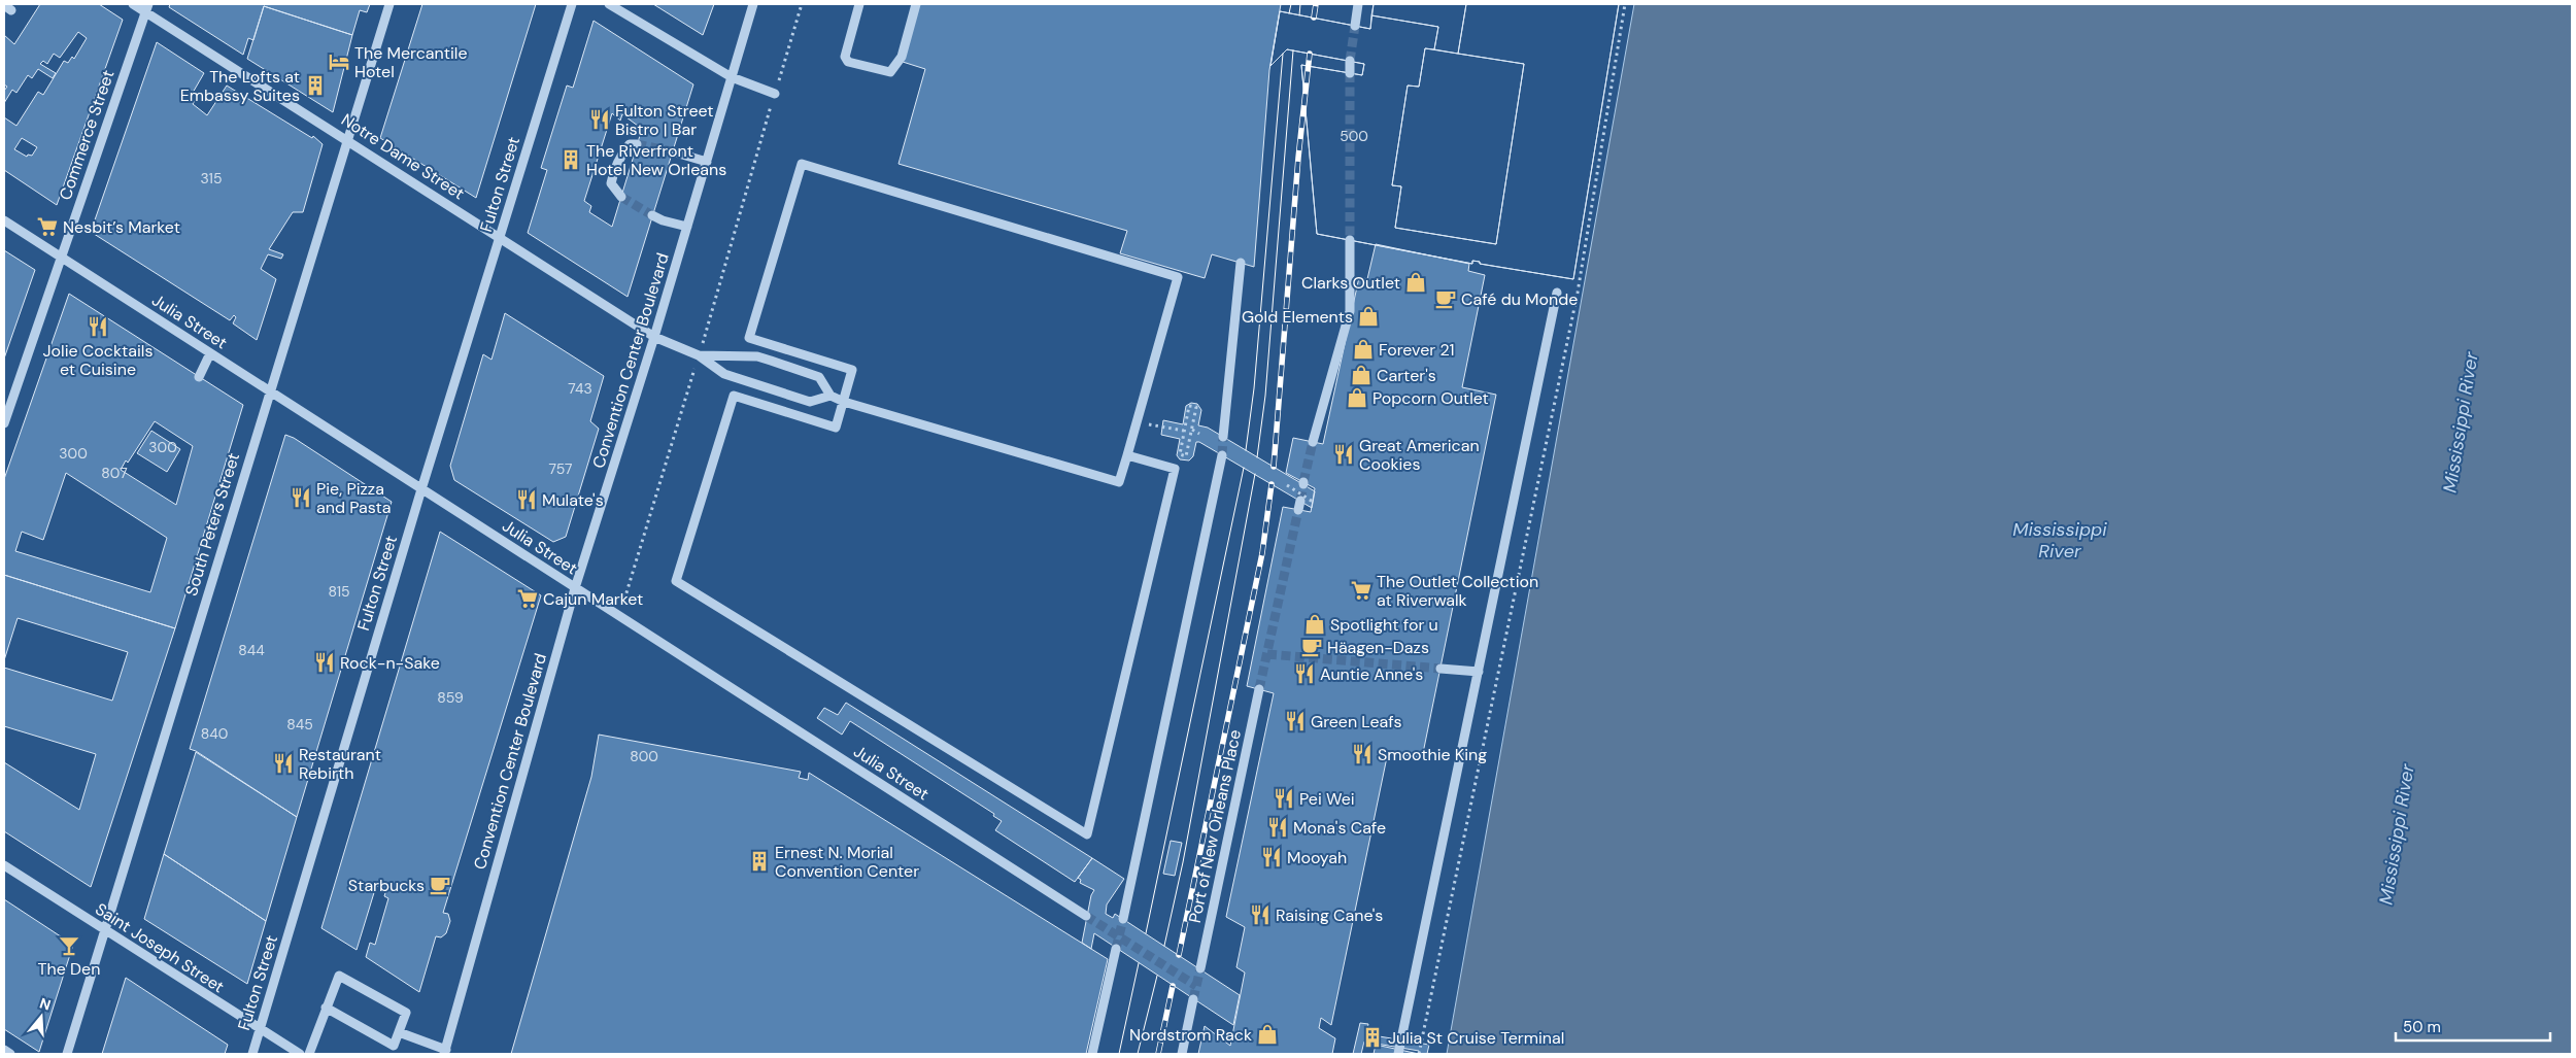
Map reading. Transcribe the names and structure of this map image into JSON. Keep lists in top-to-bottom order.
{
  "streets": {
    "street": [
      "Commerce Street",
      "Notre Dame Street",
      "Fulton Street",
      "Julia Street",
      "Convention Center Boulevard",
      "South Peters Street",
      "Port of New Orleans Place",
      "Saint Joseph Street"
    ]
  },
  "crossings": [
    ["Commerce Street", "Notre Dame Street"],
    ["Commerce Street", "Julia Street"],
    ["Notre Dame Street", "Fulton Street"],
    ["Notre Dame Street", "Convention Center Boulevard"],
    ["Notre Dame Street", "South Peters Street"],
    ["Fulton Street", "Julia Street"],
    ["Fulton Street", "Saint Joseph Street"],
    ["Julia Street", "Convention Center Boulevard"],
    ["Julia Street", "South Peters Street"],
    ["South Peters Street", "Saint Joseph Street"]
  ],
  "water": ["Mississippi River"],
  "places": {
    "hotel": ["The Mercantile Hotel"],
    "building": [
      "The Lofts at Embassy Suites",
      "The Riverfront Hotel New Orleans",
      "Ernest N. Morial Convention Center",
      "Julia St Cruise Terminal"
    ],
    "restaurant": [
      "Fulton Street Bistro | Bar",
      "Jolie Cocktails et Cuisine",
      "Great American Cookies",
      "Pie, Pizza and Pasta",
      "Mulate's",
      "Rock-n-Sake",
      "Auntie Anne's",
      "Green Leafs",
      "Smoothie King",
      "Restaurant Rebirth",
      "Pei Wei",
      "Mona's Cafe",
      "Mooyah",
      "Raising Cane's"
    ],
    "supermarket": ["Nesbit’s Market", "The Outlet Collection at Riverwalk", "Cajun Market"],
    "shop": [
      "Clarks Outlet",
      "Gold Elements",
      "Forever 21",
      "Carter's",
      "Popcorn Outlet",
      "Spotlight for u",
      "Nordstrom Rack"
    ],
    "cafe": ["Café du Monde", "Häagen-Dazs", "Starbucks"],
    "bar": ["The Den"]
  },
  "house_numbers": [
    "500",
    "315",
    "743",
    "300",
    "300",
    "757",
    "807",
    "815",
    "844",
    "859",
    "845",
    "840",
    "800"
  ],
  "scale_bar": "50 m",
  "north": "top"
}
